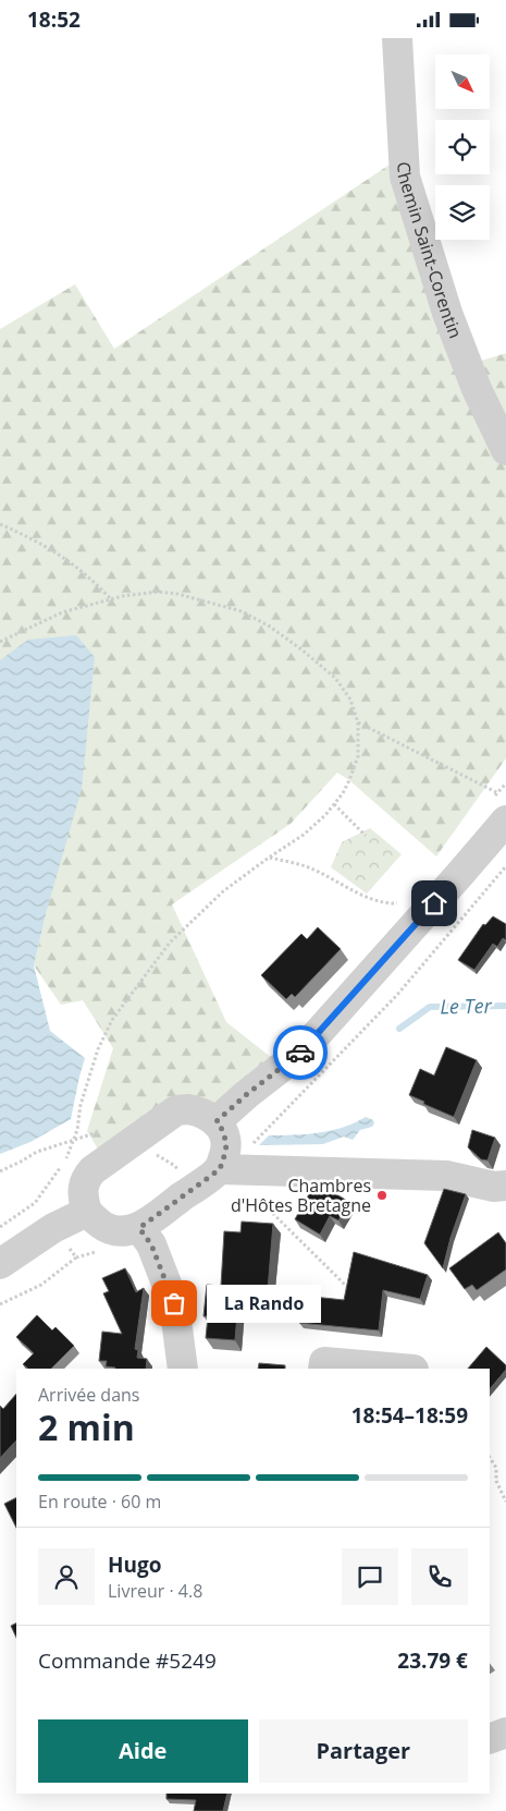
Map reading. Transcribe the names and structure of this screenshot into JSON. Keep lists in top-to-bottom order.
{
  "streets": {
    "street": ["Chemin Saint-Corentin"]
  },
  "water": ["Le Ter"],
  "places": ["Chambres d'Hôtes Bretagne", "La Rando"],
  "north": "bottom right",
  "page": {
    "status": "18:52",
    "bubble": "La Rando",
    "heading": ["2 min", "Arrivée dans", "18:54–18:59"],
    "panel": [
      "Hugo",
      "Livreur · 4.8",
      "Commande #5249",
      "23.79 €"
    ],
    "bar": "En route · 60 m",
    "buttons": ["Aide", "Partager"]
  }
}
